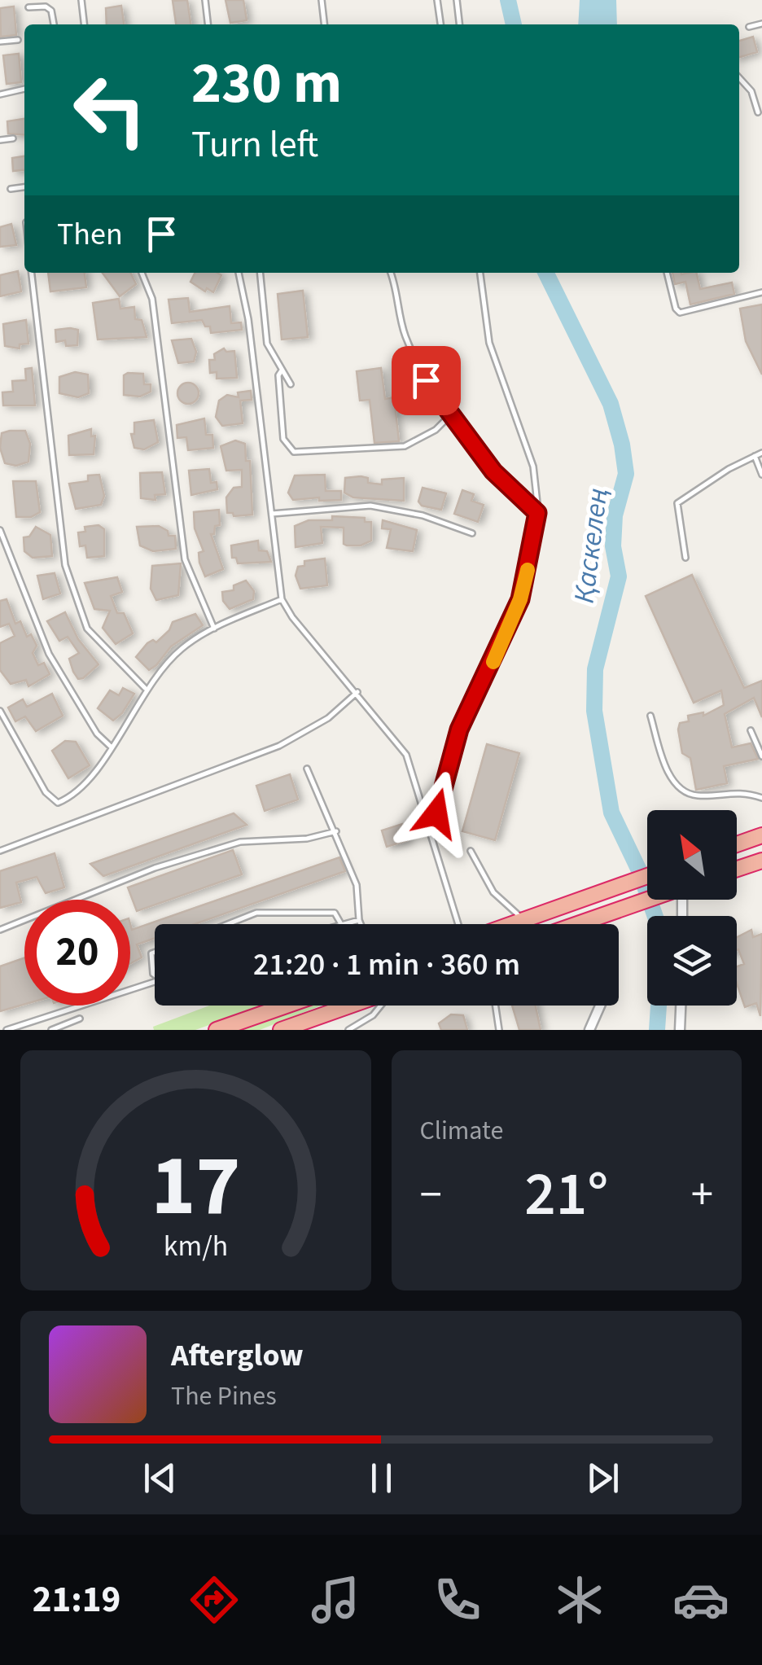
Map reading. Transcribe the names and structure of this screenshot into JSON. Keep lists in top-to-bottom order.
{
  "water": ["Қаскелең"],
  "north": "top left",
  "page": {
    "turn": ["230 m", "Turn left"],
    "then": "Then",
    "limit": "20",
    "trip": "21:20 · 1 min · 360 m",
    "tile": "Climate",
    "heat": ["−", "21°", "+"],
    "song": ["Afterglow", "The Pines"],
    "tabs": "21:19",
    "gauge": ["17", "km/h"]
  }
}
